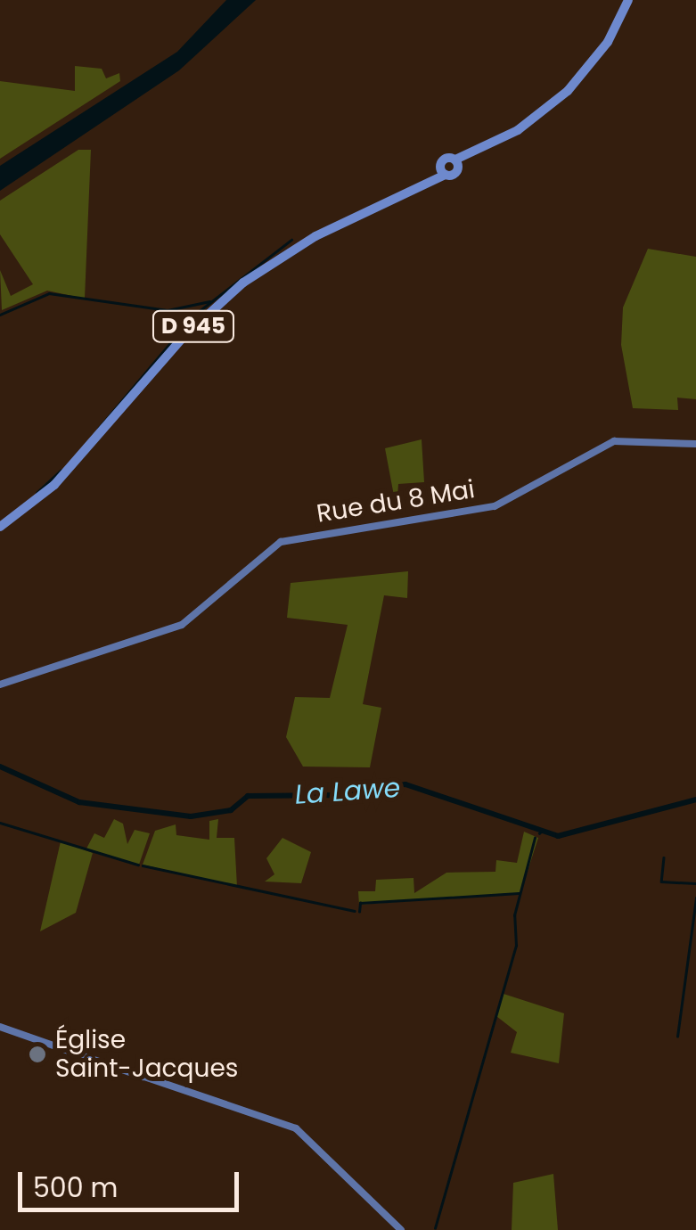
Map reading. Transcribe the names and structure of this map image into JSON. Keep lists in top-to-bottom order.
{
  "streets": {
    "main road": ["D 945", "Rue du 8 Mai"]
  },
  "water": ["La Lawe"],
  "places": ["Église Saint-Jacques"],
  "scale_bar": "500 m"
}
